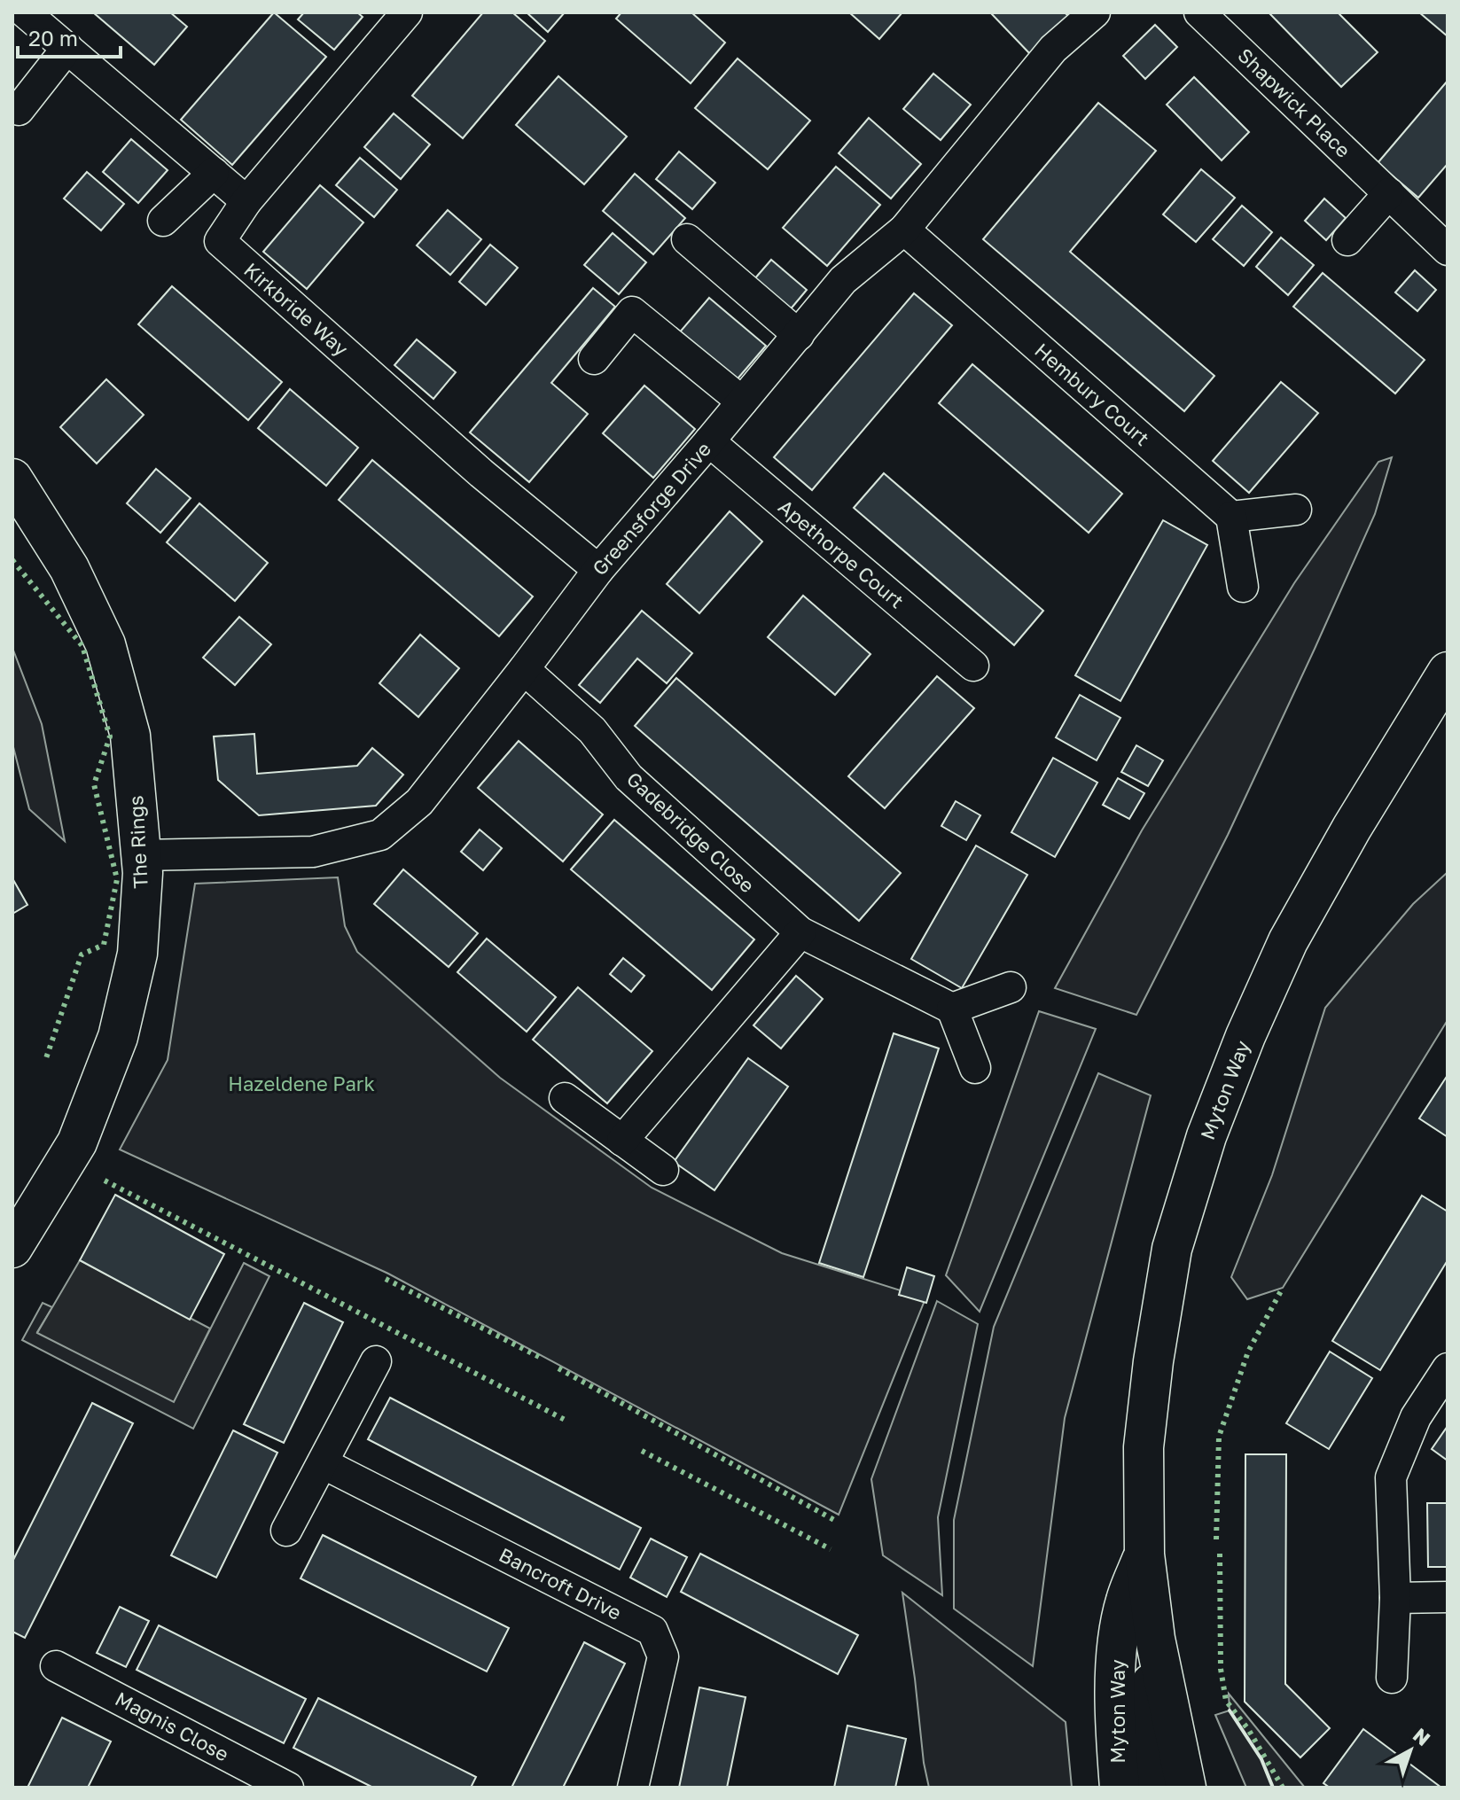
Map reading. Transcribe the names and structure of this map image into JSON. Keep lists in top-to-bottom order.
{
  "streets": {
    "street": [
      "Shapwick Place",
      "Kirkbride Way",
      "Hembury Court",
      "Greensforge Drive",
      "Apethorpe Court",
      "Gadebridge Close",
      "The Rings",
      "Myton Way",
      "Bancroft Drive",
      "Magnis Close"
    ]
  },
  "crossings": [
    ["Kirkbride Way", "Greensforge Drive"],
    ["Hembury Court", "Greensforge Drive"],
    ["Greensforge Drive", "Apethorpe Court"],
    ["Greensforge Drive", "Gadebridge Close"],
    ["Greensforge Drive", "The Rings"]
  ],
  "parks": ["Hazeldene Park"],
  "scale_bar": "20 m",
  "north": "top right"
}
